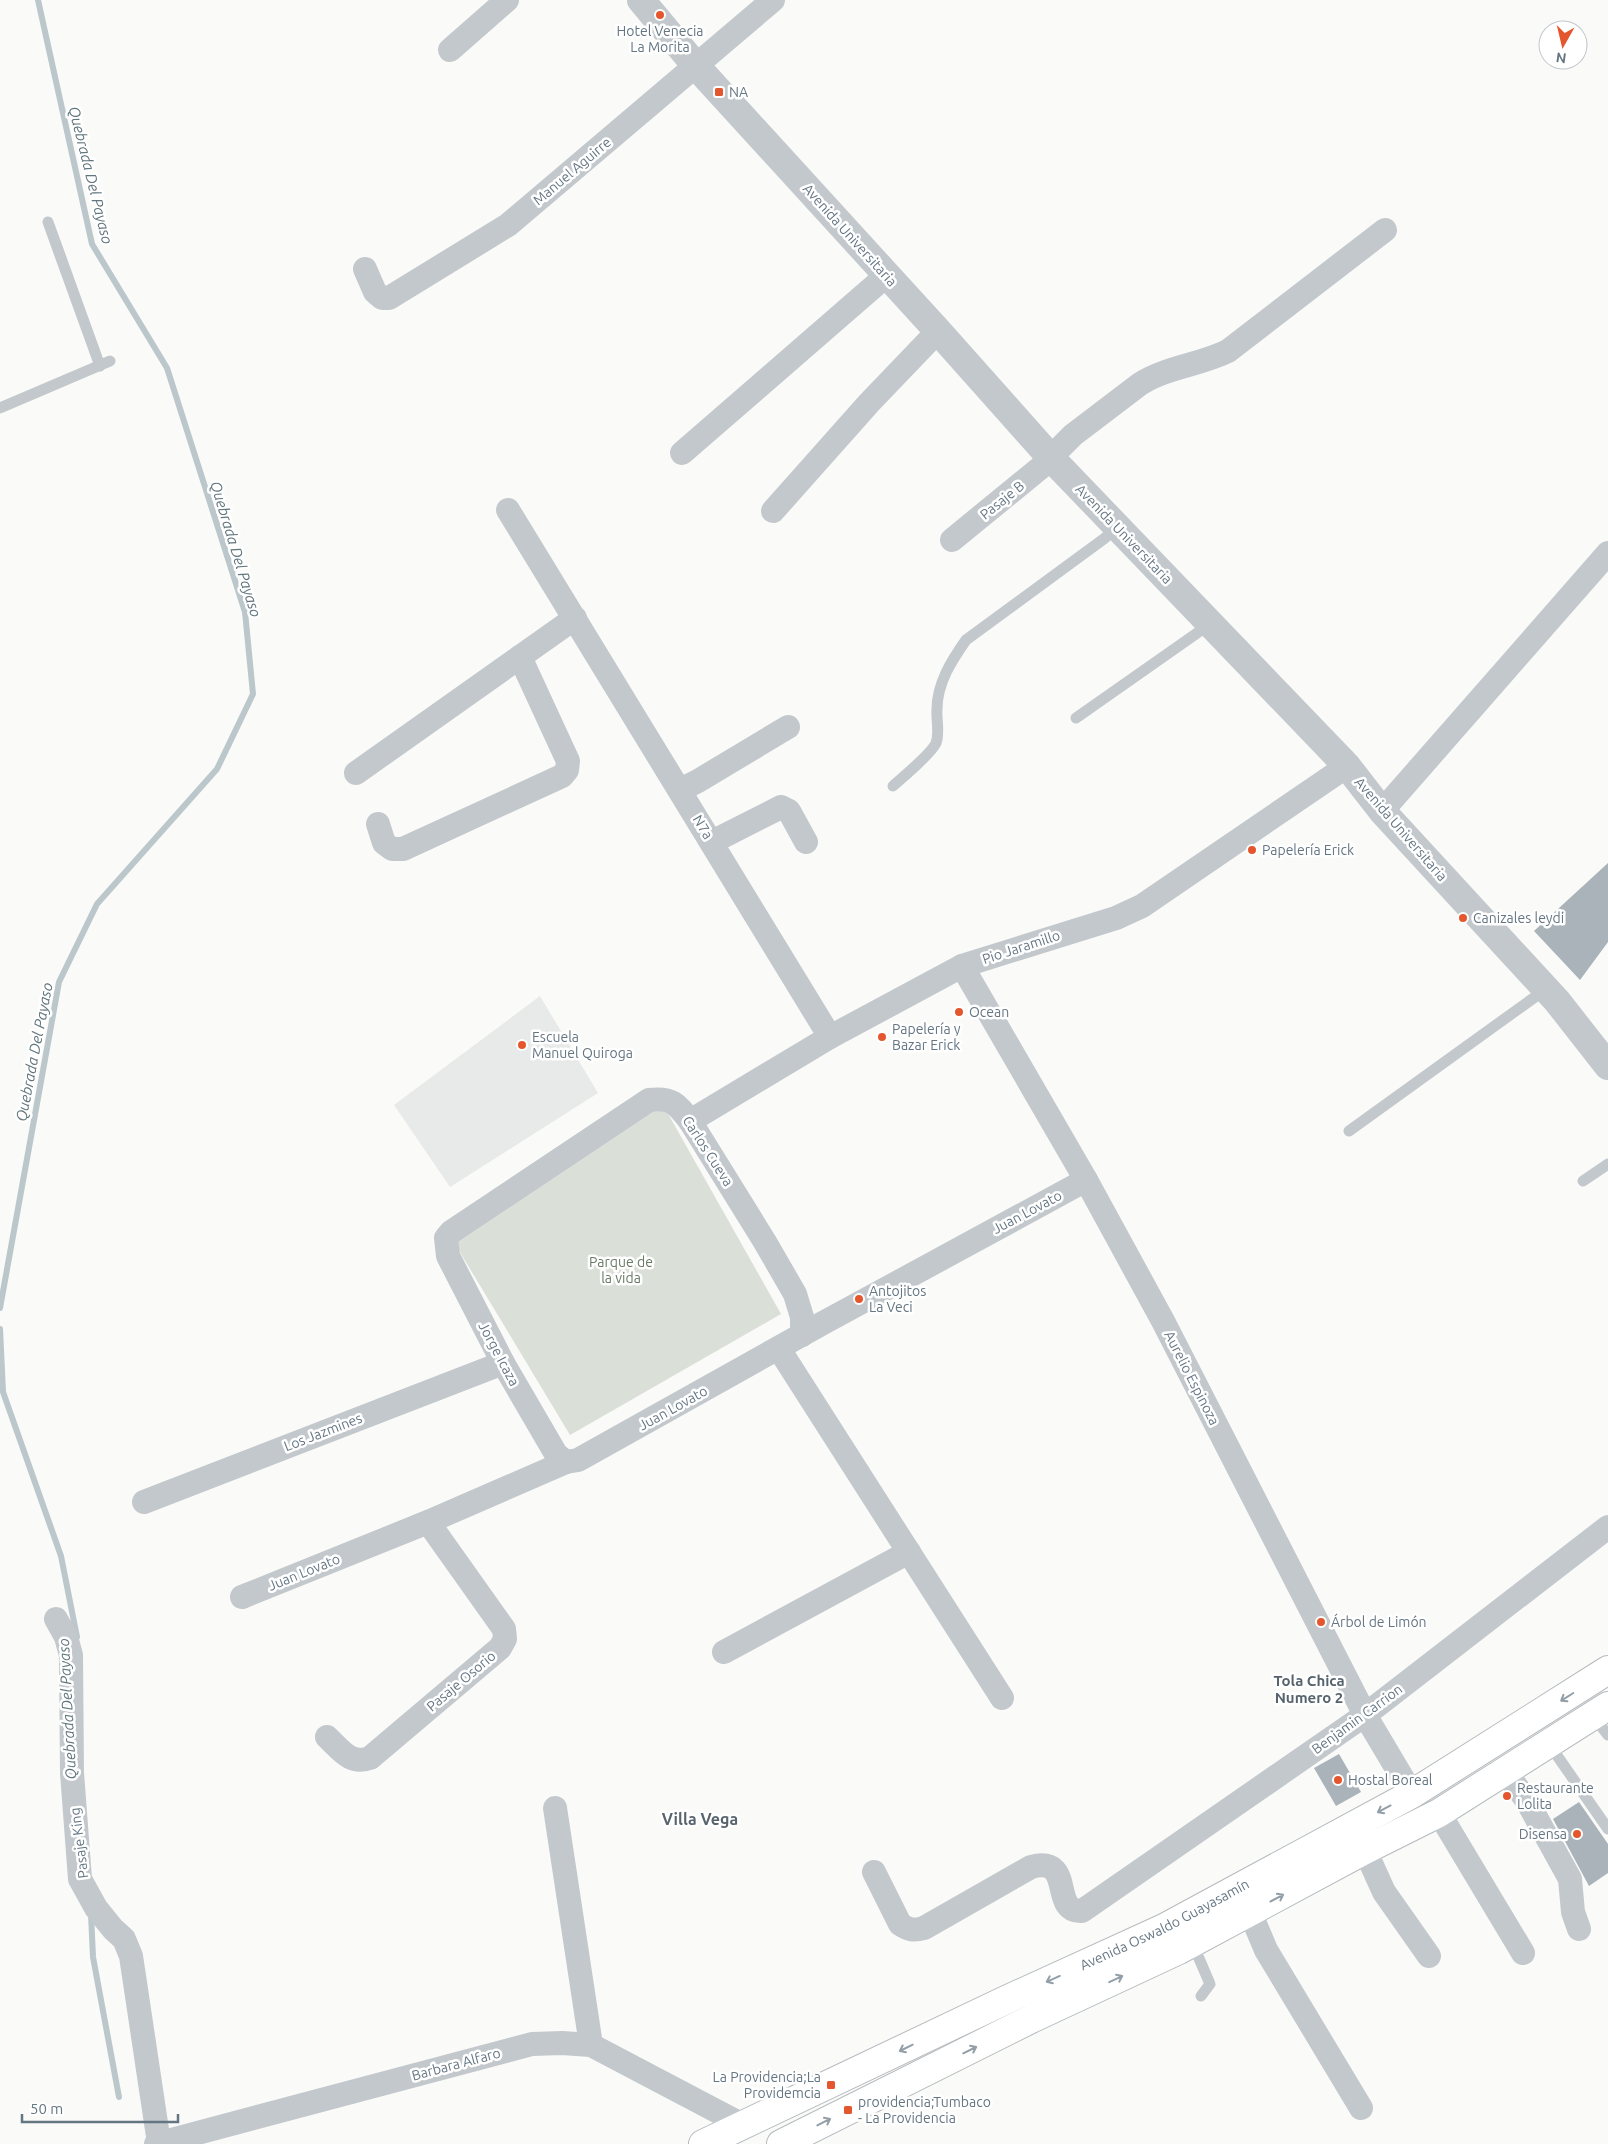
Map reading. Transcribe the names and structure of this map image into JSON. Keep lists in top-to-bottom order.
{
  "streets": {
    "main road": ["Avenida Oswaldo Guayasamín"],
    "street": [
      "Manuel Aguirre",
      "Avenida Universitaria",
      "Pasaje B",
      "N7a",
      "Pio Jaramillo",
      "Carlos Cueva",
      "Juan Lovato",
      "Jorge Icaza",
      "Aurelio Espinoza",
      "Los Jazmines",
      "Pasaje Osorio",
      "Benjamin Carrion",
      "Pasaje King",
      "Barbara Alfaro"
    ]
  },
  "crossings": [
    ["Manuel Aguirre", "Avenida Universitaria"],
    ["Avenida Universitaria", "Pasaje B"],
    ["Avenida Universitaria", "Pio Jaramillo"],
    ["N7a", "Pio Jaramillo"],
    ["Pio Jaramillo", "Carlos Cueva"],
    ["Pio Jaramillo", "Aurelio Espinoza"],
    ["Carlos Cueva", "Juan Lovato"],
    ["Carlos Cueva", "Jorge Icaza"],
    ["Juan Lovato", "Jorge Icaza"],
    ["Juan Lovato", "Aurelio Espinoza"],
    ["Juan Lovato", "Pasaje Osorio"],
    ["Jorge Icaza", "Los Jazmines"],
    ["Aurelio Espinoza", "Benjamin Carrion"],
    ["Aurelio Espinoza", "Avenida Oswaldo Guayasamín"],
    ["Pasaje King", "Barbara Alfaro"],
    ["Avenida Oswaldo Guayasamín", "Barbara Alfaro"]
  ],
  "districts": ["Tola Chica Numero 2", "Villa Vega"],
  "water": ["Quebrada Del Payaso"],
  "parks": ["Parque de la vida"],
  "places": {
    "other": [
      "Hotel Venecia La Morita",
      "Papelería Erick",
      "Canizales leydi",
      "Ocean",
      "Papelería y Bazar Erick",
      "Escuela Manuel Quiroga",
      "Antojitos La Veci",
      "Árbol de Limón",
      "Hostal Boreal",
      "Restaurante Lolita",
      "Disensa"
    ],
    "transit": ["NA", "La Providencia;La Providemcia", "providencia;Tumbaco - La Providencia"]
  },
  "scale_bar": "50 m",
  "north": "bottom"
}
